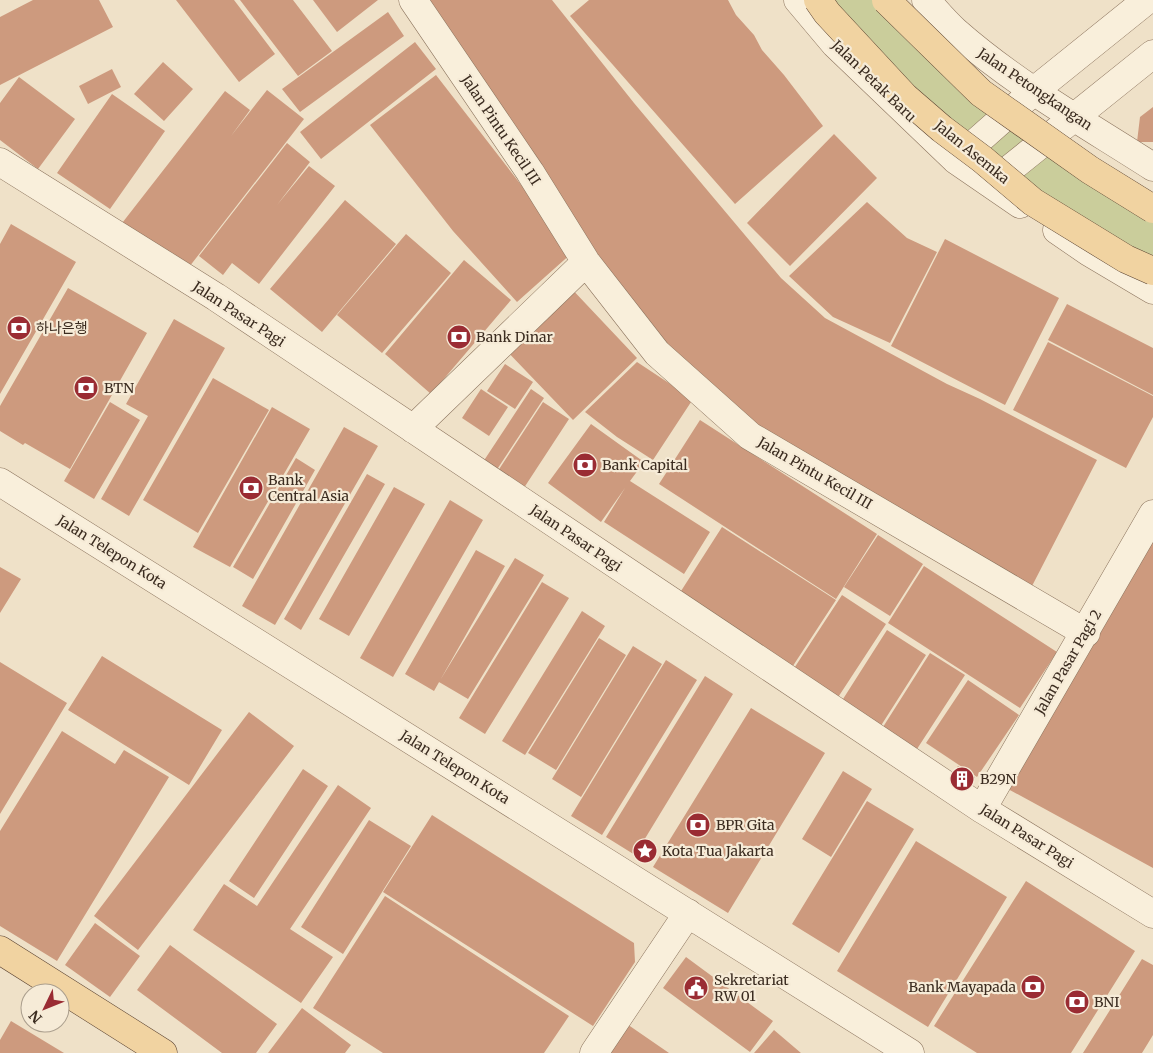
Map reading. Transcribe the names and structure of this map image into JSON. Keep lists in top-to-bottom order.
{
  "streets": {
    "main road": ["Jalan Asemka"],
    "street": [
      "Jalan Petak Baru",
      "Jalan Petongkangan",
      "Jalan Pintu Kecil III",
      "Jalan Pasar Pagi",
      "Jalan Telepon Kota",
      "Jalan Pasar Pagi 2"
    ]
  },
  "crossings": [
    ["Jalan Pintu Kecil III", "Jalan Pasar Pagi 2"],
    ["Jalan Pasar Pagi", "Jalan Pasar Pagi 2"]
  ],
  "places": {
    "bank": [
      "하나은행",
      "Bank Dinar",
      "BTN",
      "Bank Capital",
      "Bank Central Asia",
      "BPR Gita",
      "Bank Mayapada",
      "BNI"
    ],
    "building": ["B29N"],
    "place": ["Kota Tua Jakarta"],
    "public building": ["Sekretariat RW 01"]
  },
  "north": "bottom left"
}
